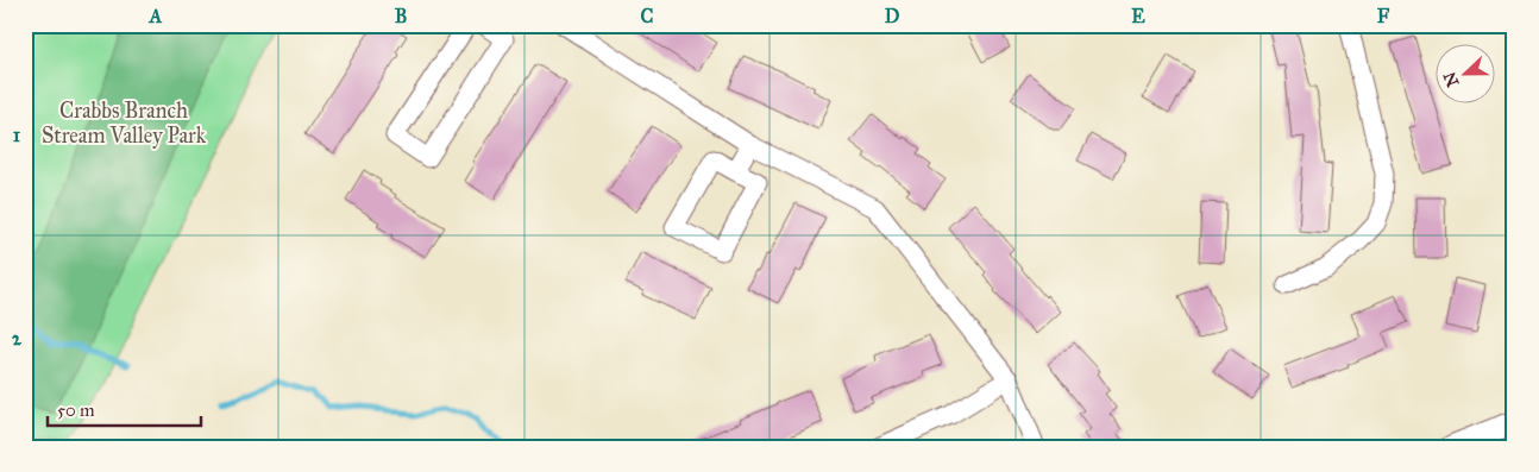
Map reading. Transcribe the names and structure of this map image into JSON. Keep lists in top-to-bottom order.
{
  "parks": ["Crabbs Branch Stream Valley Park"],
  "scale_bar": "50 m",
  "north": "left",
  "grid": {
    "columns": [
      "A",
      "B",
      "C",
      "D",
      "E",
      "F"
    ],
    "rows": ["1", "2"]
  }
}
